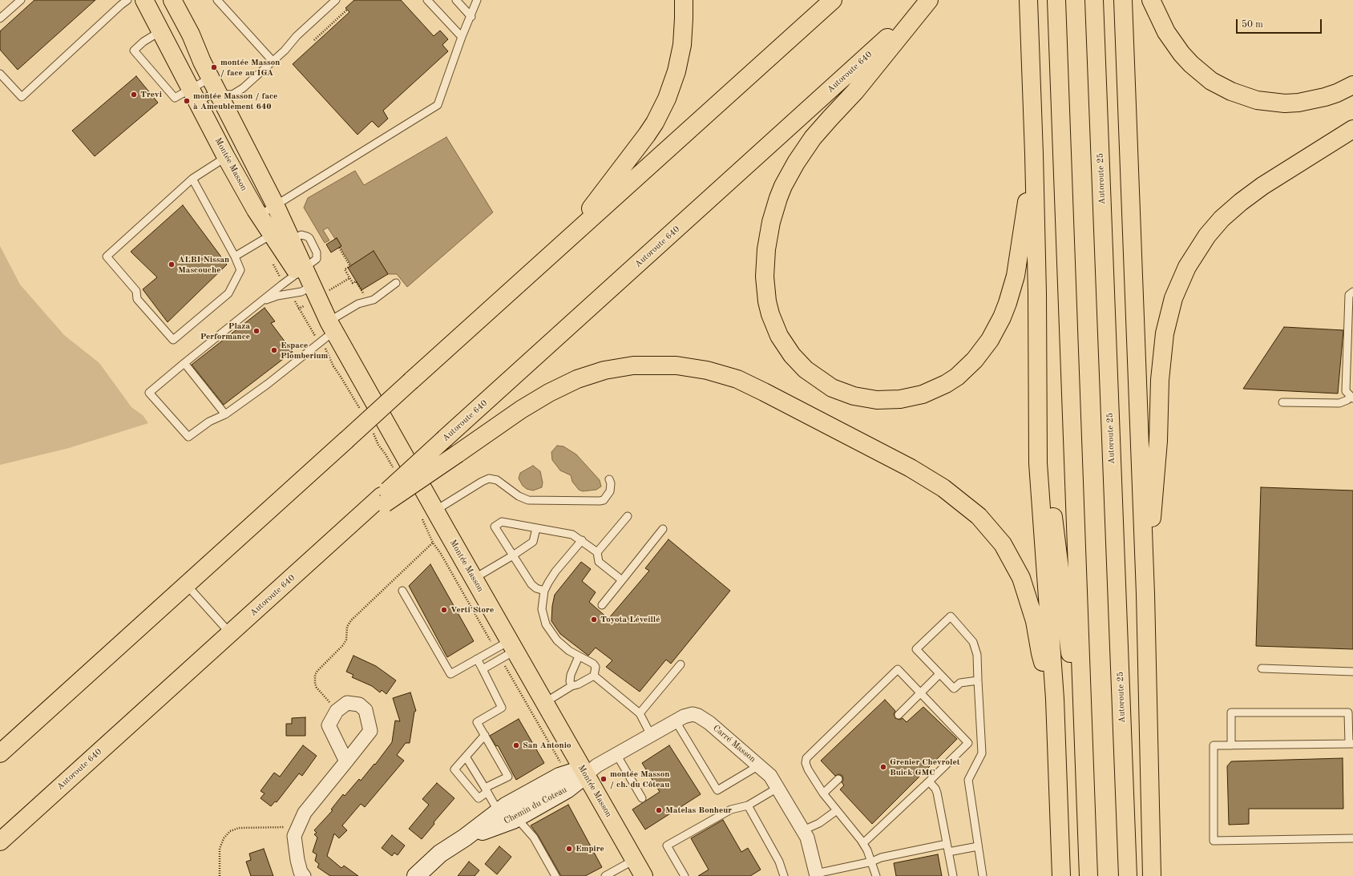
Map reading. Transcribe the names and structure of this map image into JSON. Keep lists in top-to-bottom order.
{
  "streets": {
    "main road": ["Autoroute 640", "Montée Masson", "Autoroute 25"],
    "street": ["Carré Masson", "Chemin du Coteau"]
  },
  "crossings": [
    ["Montée Masson", "Carré Masson"],
    ["Montée Masson", "Chemin du Coteau"],
    ["Carré Masson", "Chemin du Coteau"]
  ],
  "places": [
    "montée Masson / face au IGA",
    "Trevi",
    "montée Masson / face à Ameublement 640",
    "ALBI Nissan Mascouche",
    "Plaza Performance",
    "Espace Plomberium",
    "Verti Store",
    "Toyota Léveillé",
    "San Antonio",
    "Grenier Chevrolet Buick GMC",
    "montée Masson / ch. du Côteau",
    "Matelas Bonheur",
    "Empire"
  ],
  "scale_bar": "50 m"
}
